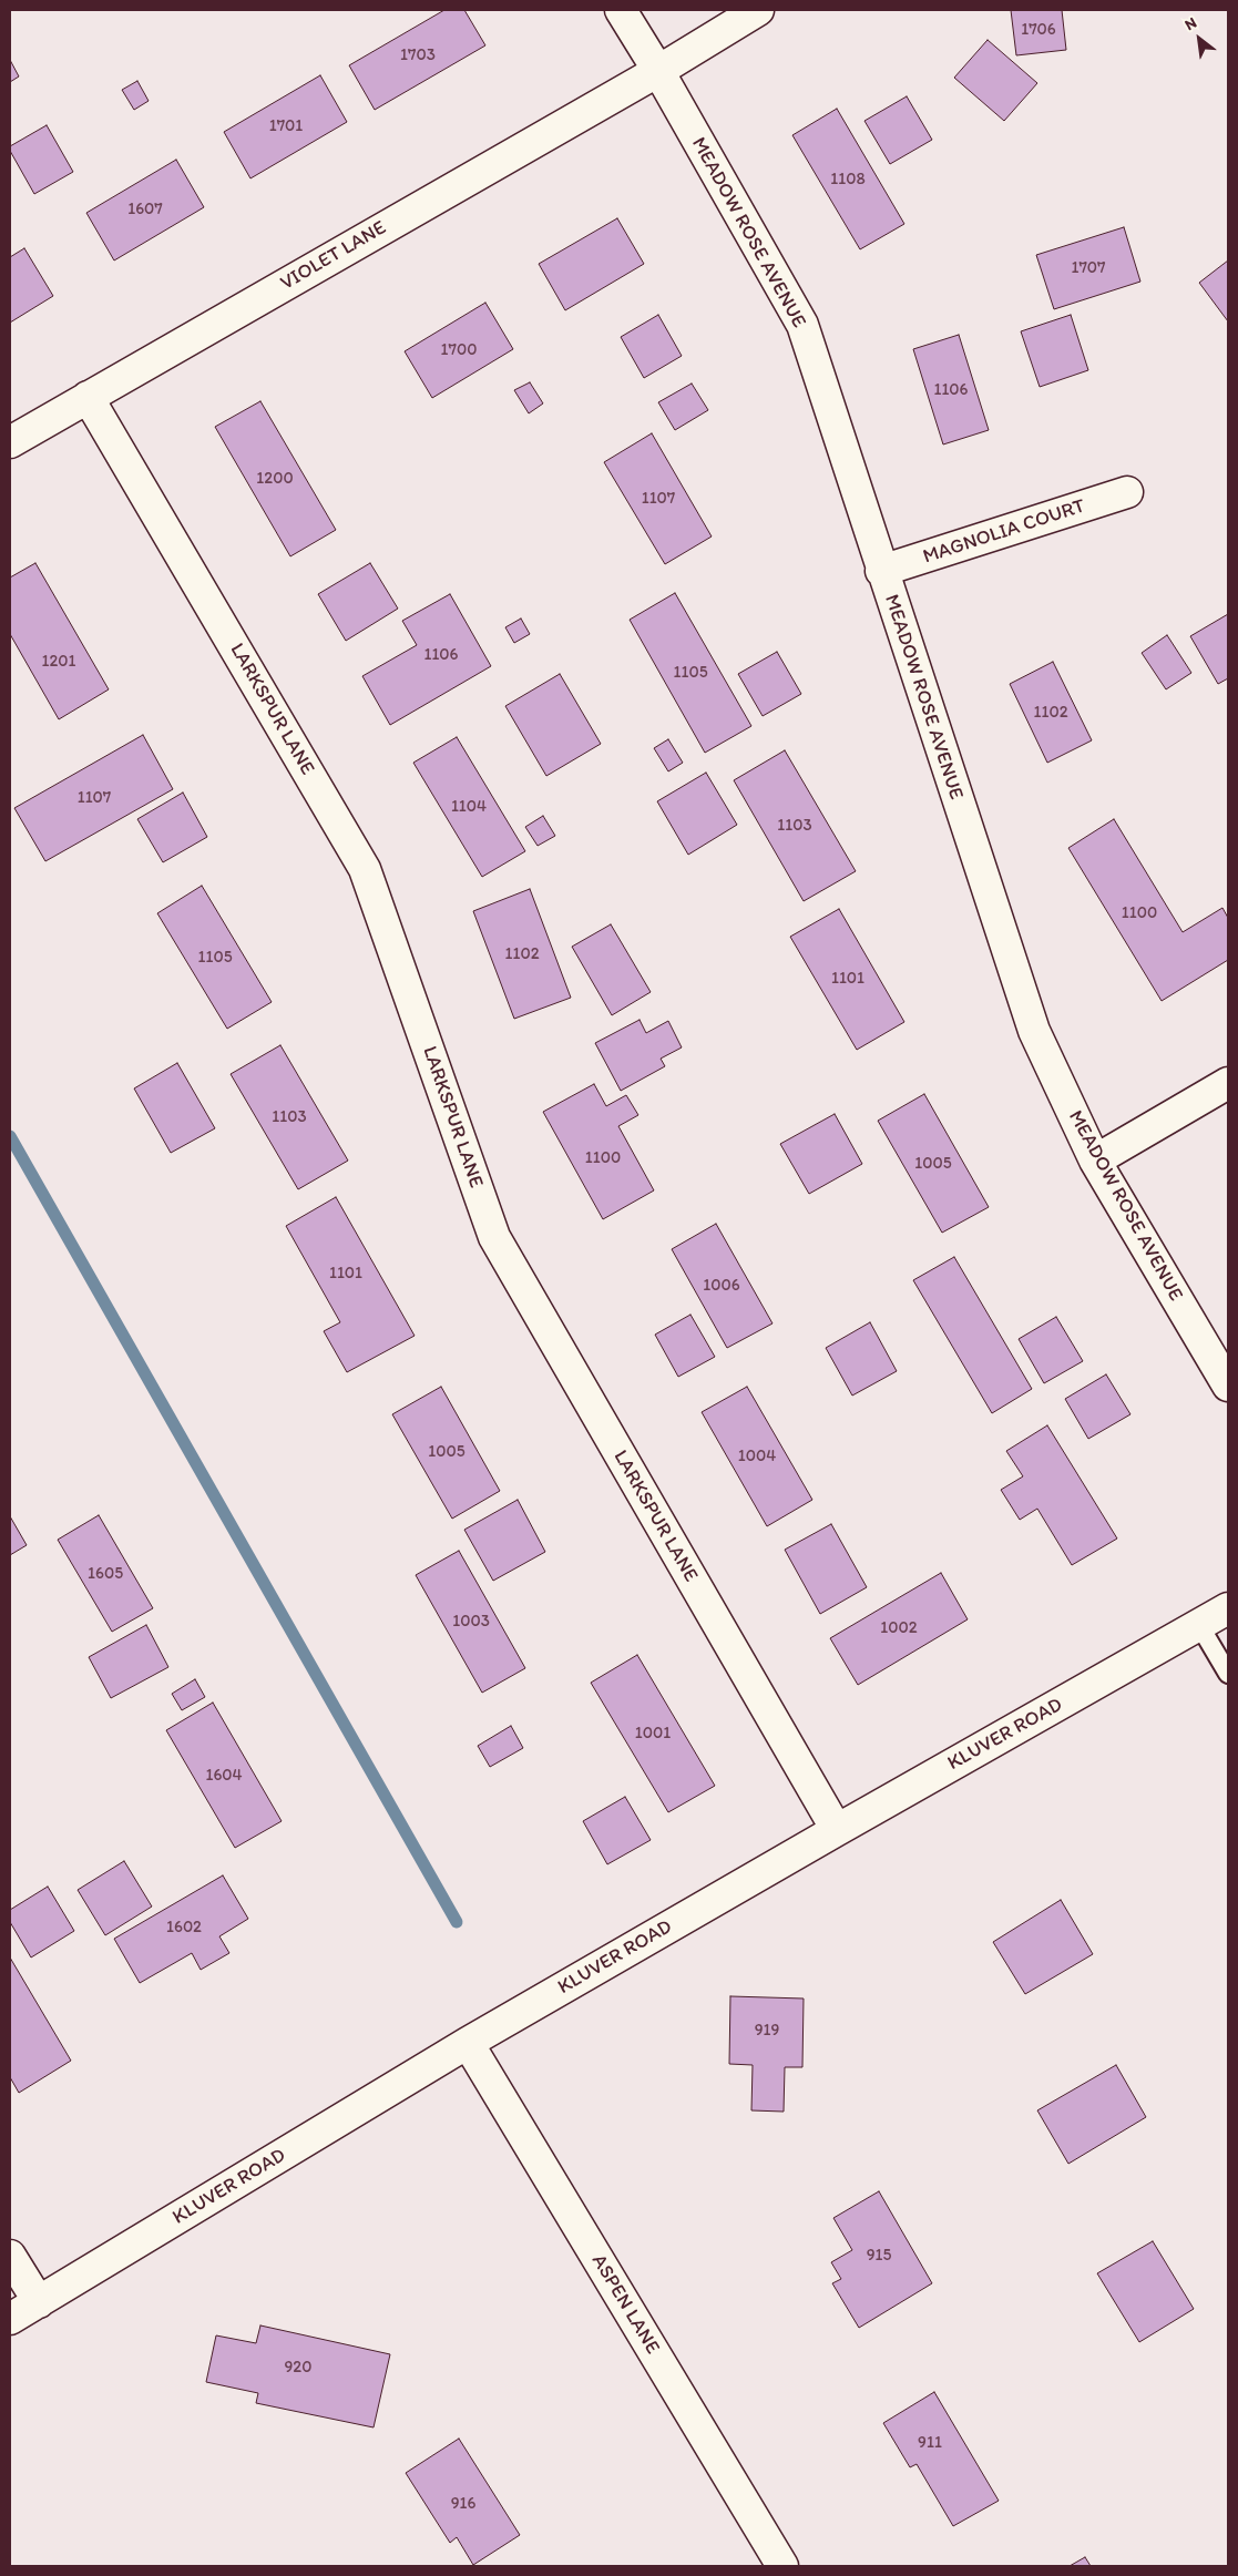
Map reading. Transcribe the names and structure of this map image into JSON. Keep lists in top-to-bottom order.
{
  "streets": {
    "street": [
      "MEADOW ROSE AVENUE",
      "VIOLET LANE",
      "MAGNOLIA COURT",
      "LARKSPUR LANE",
      "KLUVER ROAD",
      "ASPEN LANE"
    ]
  },
  "crossings": [
    ["MEADOW ROSE AVENUE", "VIOLET LANE"],
    ["MEADOW ROSE AVENUE", "MAGNOLIA COURT"],
    ["VIOLET LANE", "LARKSPUR LANE"],
    ["LARKSPUR LANE", "KLUVER ROAD"],
    ["KLUVER ROAD", "ASPEN LANE"]
  ],
  "house_numbers": [
    "1706",
    "1703",
    "1701",
    "1108",
    "1607",
    "1707",
    "1700",
    "1106",
    "1200",
    "1107",
    "1106",
    "1201",
    "1105",
    "1102",
    "1107",
    "1104",
    "1103",
    "1100",
    "1102",
    "1105",
    "1101",
    "1103",
    "1100",
    "1005",
    "1101",
    "1006",
    "1005",
    "1004",
    "1605",
    "1003",
    "1002",
    "1001",
    "1604",
    "1602",
    "919",
    "915",
    "920",
    "911",
    "916"
  ],
  "north": "top left"
}
